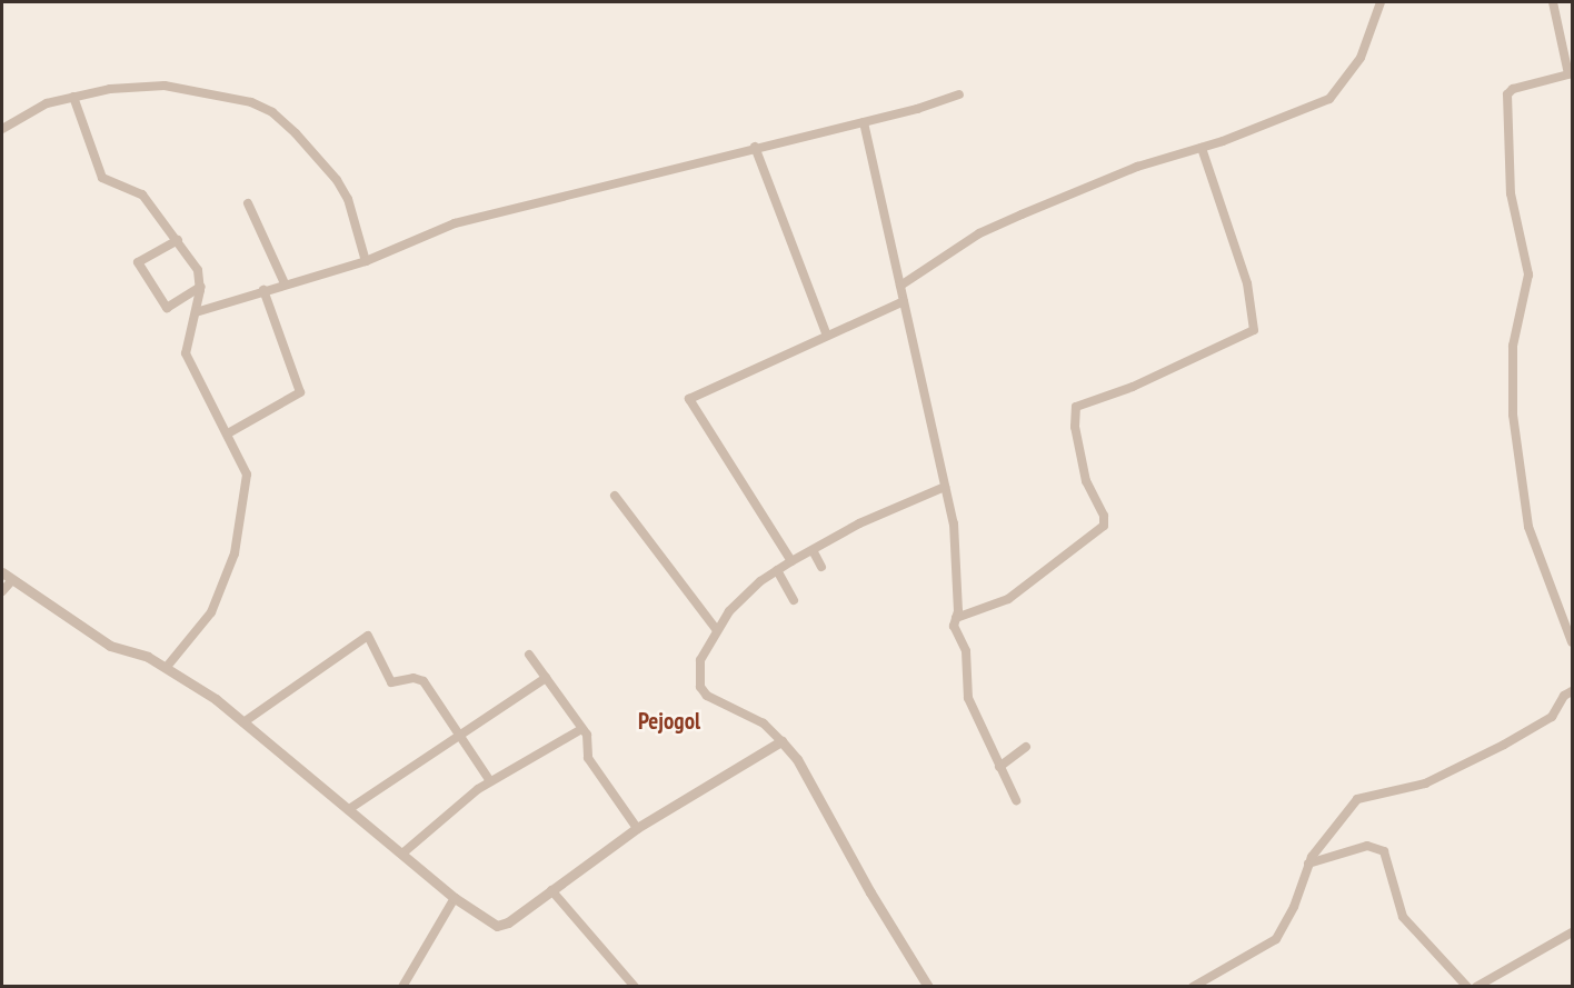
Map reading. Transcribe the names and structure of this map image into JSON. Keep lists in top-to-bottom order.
{
  "districts": ["Pejogol"]
}
